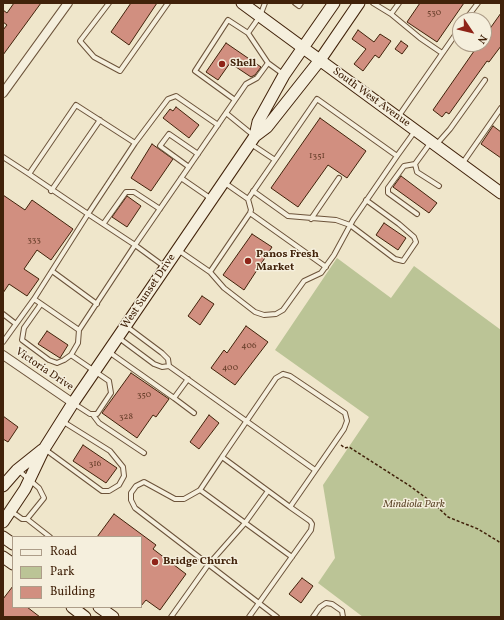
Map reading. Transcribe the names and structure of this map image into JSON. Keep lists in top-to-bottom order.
{
  "streets": {
    "main road": ["South West Avenue", "West Sunset Drive"],
    "street": ["Victoria Drive"]
  },
  "crossings": [
    ["South West Avenue", "West Sunset Drive"],
    ["West Sunset Drive", "Victoria Drive"]
  ],
  "parks": ["Mindiola Park"],
  "places": ["Shell", "Panos Fresh Market", "Bridge Church"],
  "house_numbers": [
    "530",
    "1351",
    "333",
    "406",
    "400",
    "350",
    "328",
    "316"
  ],
  "legend": ["Road", "Park", "Building"],
  "north": "bottom right"
}
